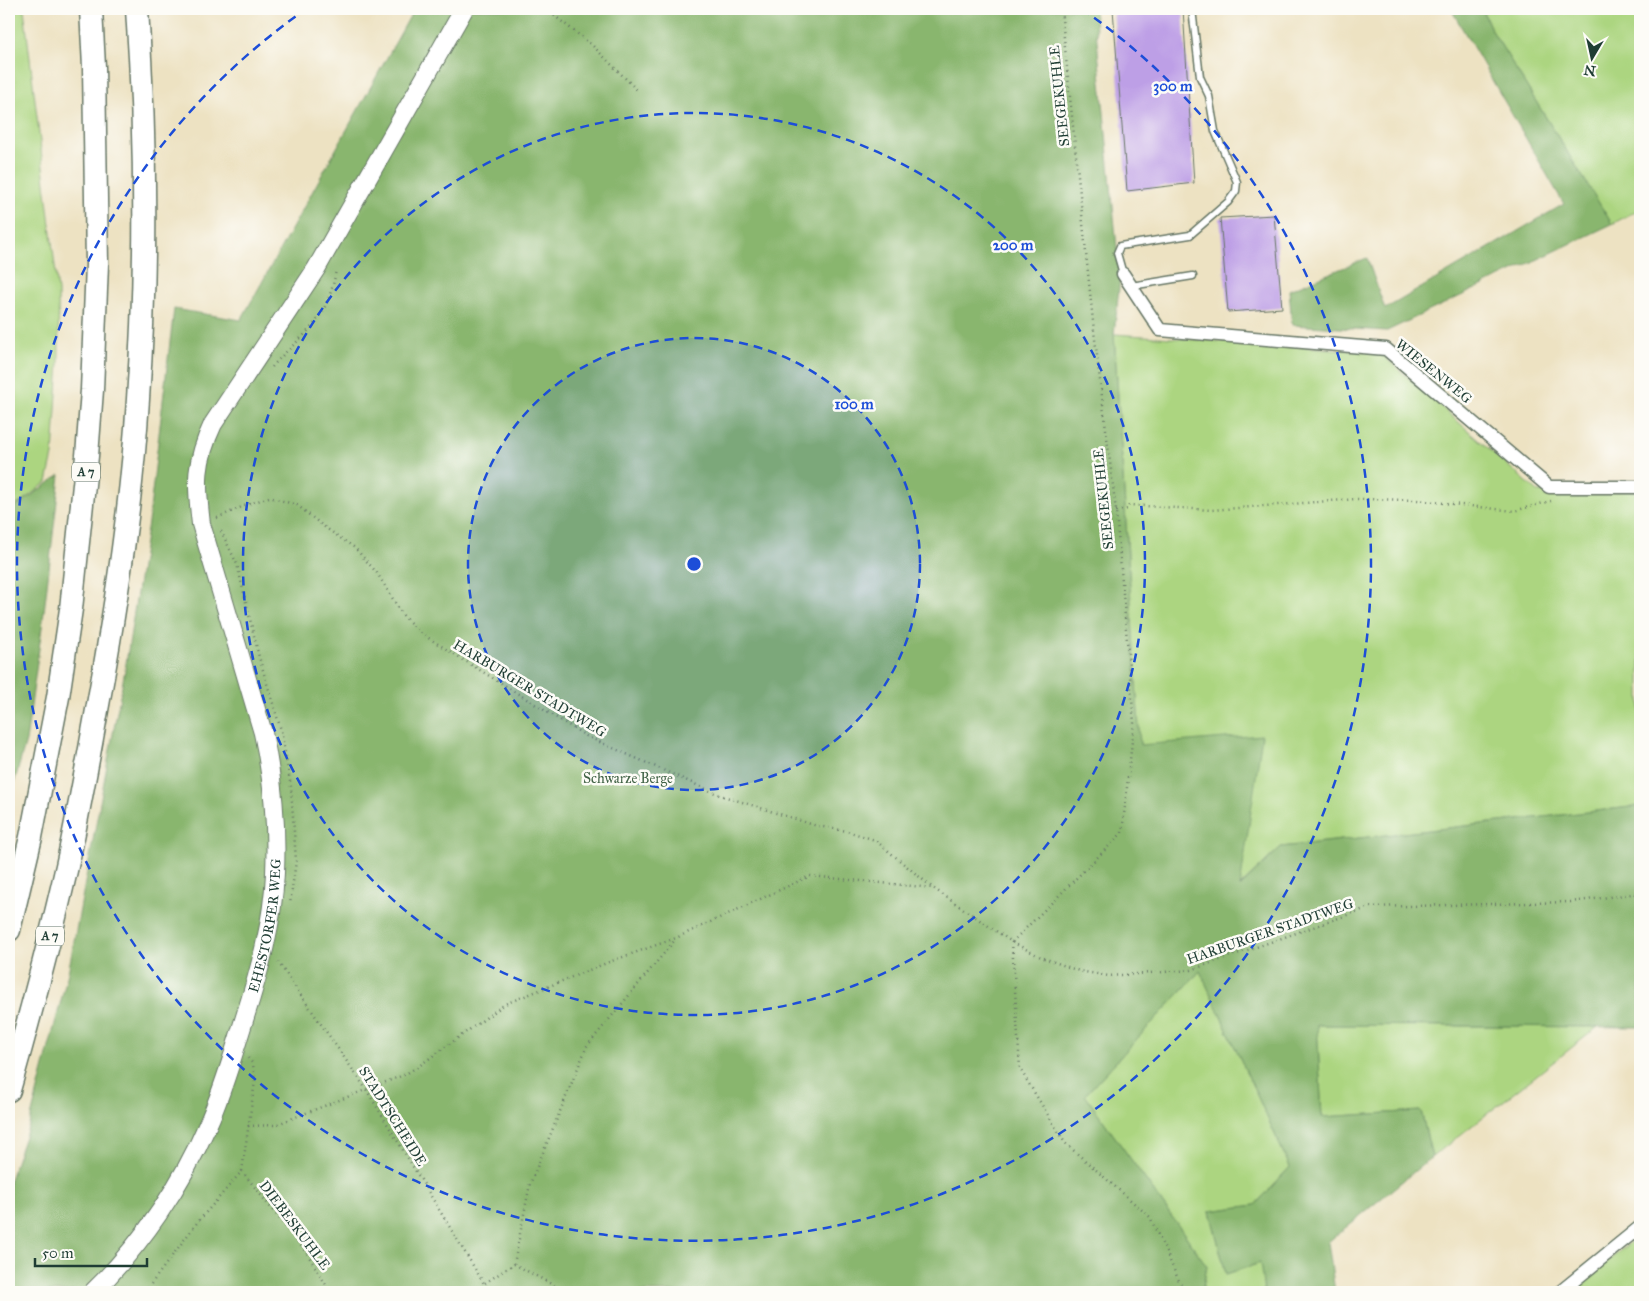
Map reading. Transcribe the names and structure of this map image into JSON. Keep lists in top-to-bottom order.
{
  "streets": {
    "highway": ["A 7"],
    "main road": ["EHESTORFER WEG"],
    "street": ["WIESENWEG"],
    "path": [
      "SEEGEKUHLE",
      "HARBURGER STADTWEG",
      "STADTSCHEIDE",
      "DIEBESKUHLE"
    ]
  },
  "crossings": [
    ["SEEGEKUHLE", "HARBURGER STADTWEG"],
    ["HARBURGER STADTWEG", "EHESTORFER WEG"]
  ],
  "parks": ["Schwarze Berge"],
  "scale_bar": "50 m",
  "north": "bottom",
  "rings": ["300 m", "200 m", "100 m"]
}
